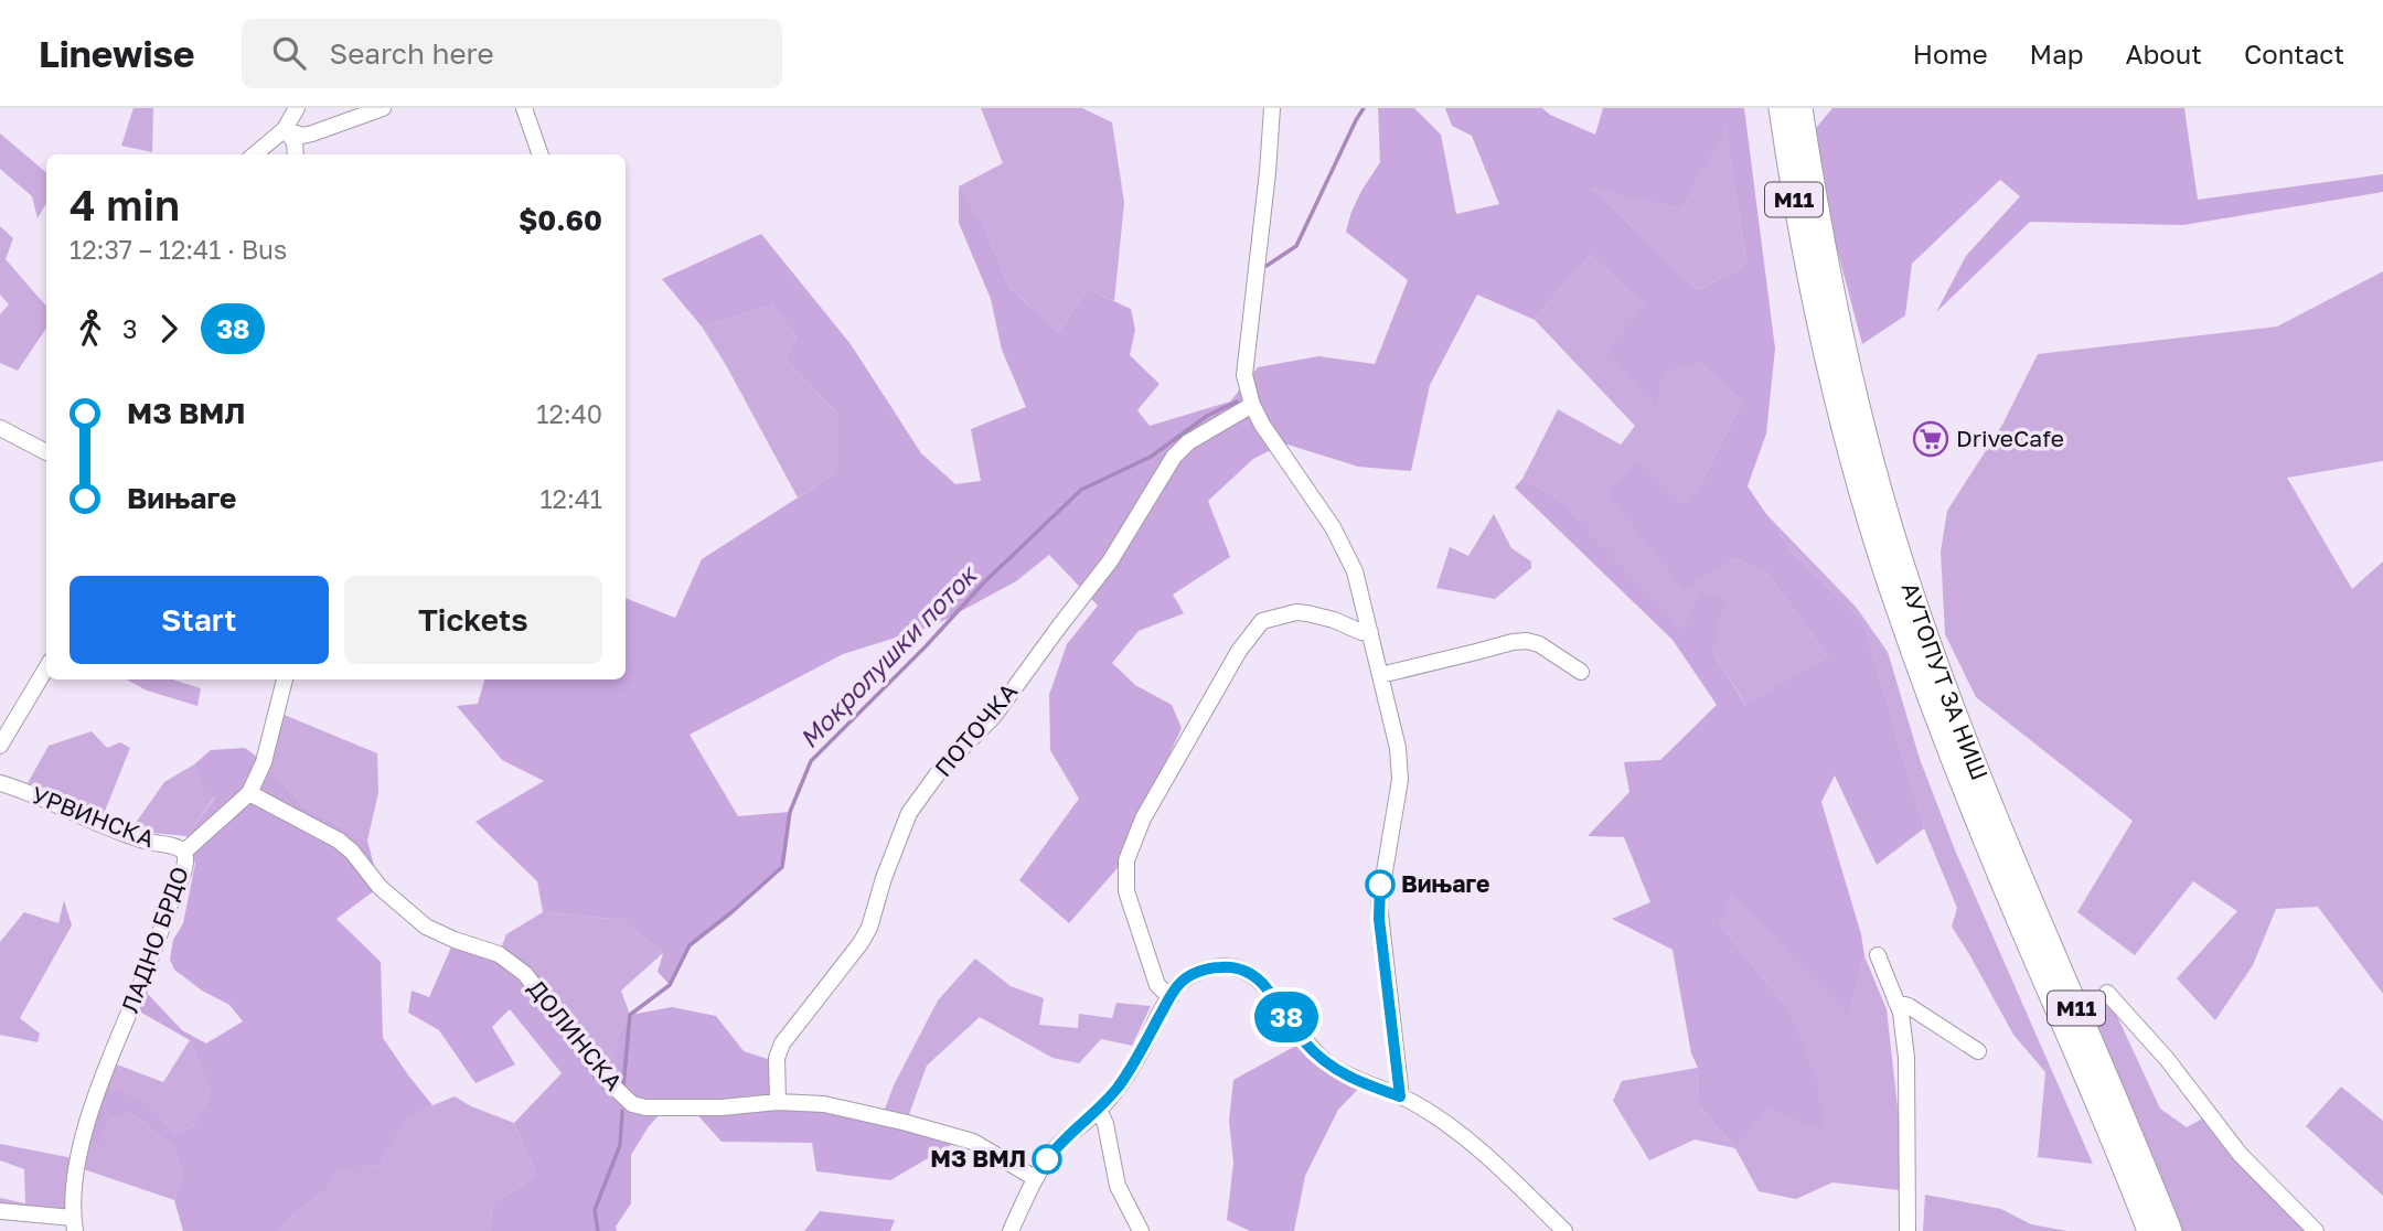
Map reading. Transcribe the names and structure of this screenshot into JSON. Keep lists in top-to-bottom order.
{
  "streets": {
    "highway": ["M11", "АУТОПУТ ЗА НИШ"],
    "street": [
      "ПОТОЧКА",
      "УРВИНСКА",
      "ЛАДНО БРДО",
      "ДОЛИНСКА"
    ]
  },
  "crossings": [
    ["ПОТОЧКА", "ДОЛИНСКА"],
    ["УРВИНСКА", "ЛАДНО БРДО"],
    ["ЛАДНО БРДО", "ДОЛИНСКА"]
  ],
  "water": ["Мокролушки поток"],
  "places": {
    "supermarket": ["DriveCafe"],
    "other": ["Вињаге", "МЗ ВМЛ"]
  },
  "lines": ["bus line 38"],
  "page": {
    "header": "Linewise",
    "search": "Search here",
    "nav": [
      "Home",
      "Map",
      "About",
      "Contact"
    ],
    "on_map": "38",
    "heading": ["4 min", "12:37 – 12:41 · Bus", "$0.60"],
    "legs": ["3", "38"],
    "list": [
      {
        "name": "МЗ ВМЛ",
        "value": "12:40"
      },
      {
        "name": "Вињаге",
        "value": "12:41"
      }
    ],
    "buttons": ["Start", "Tickets"]
  }
}
